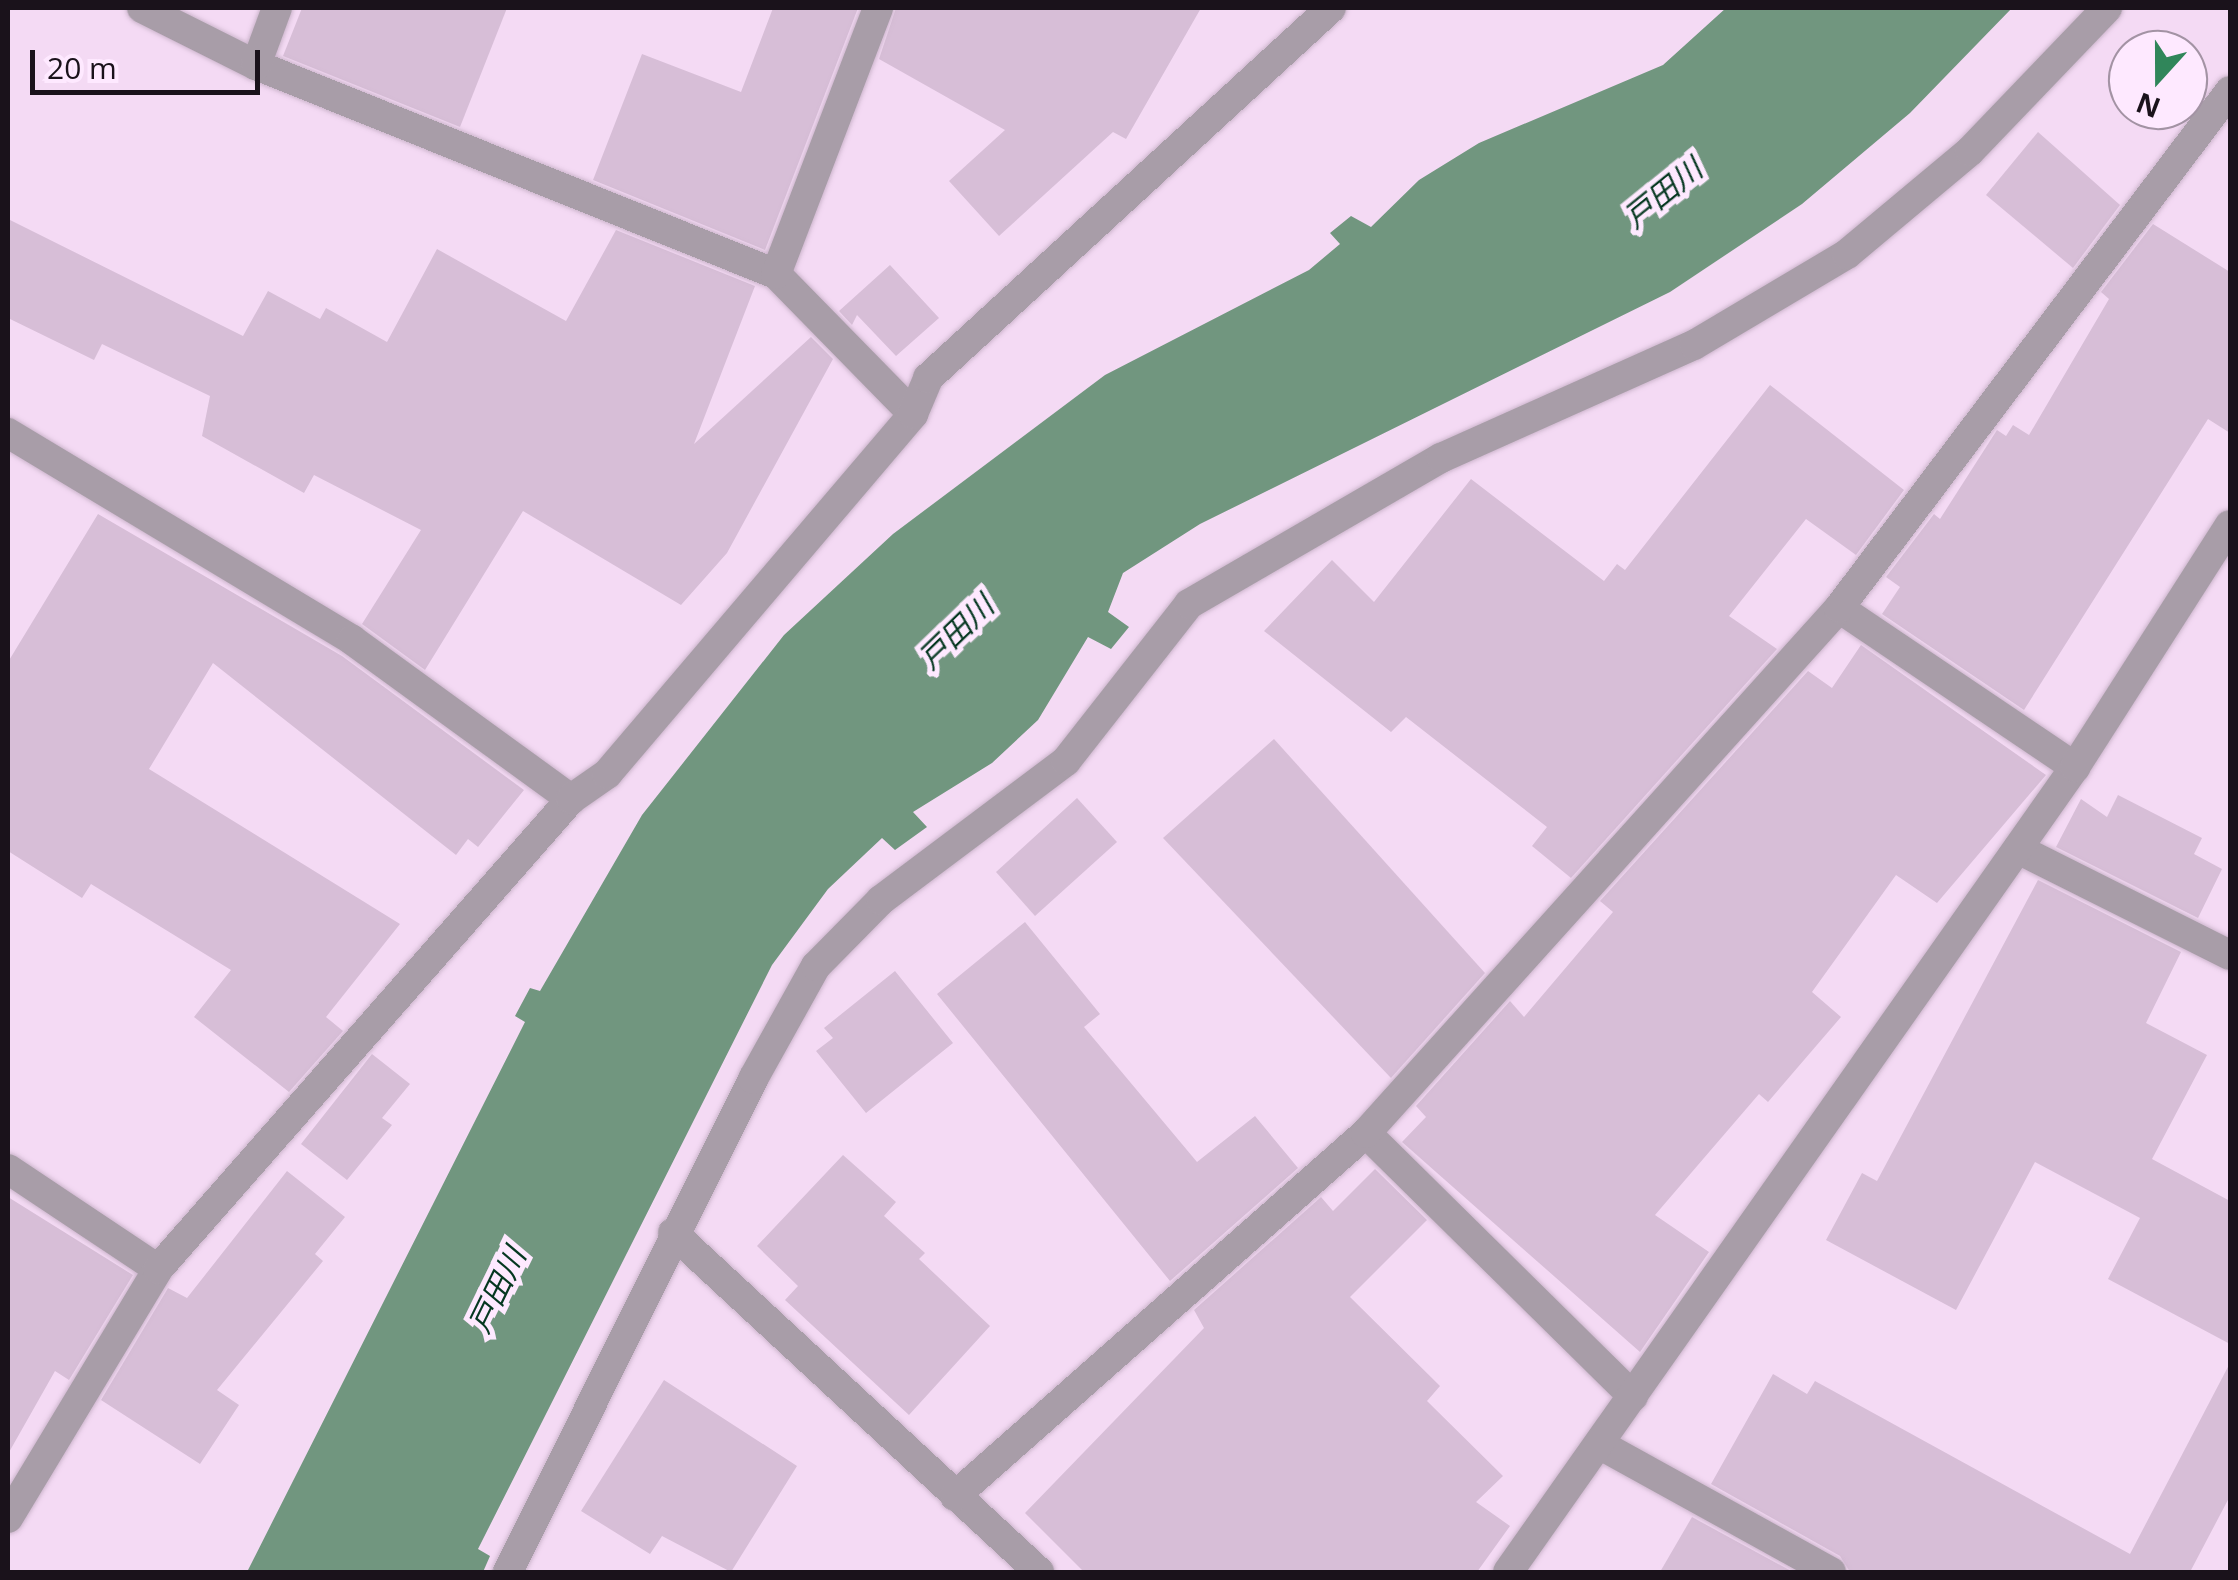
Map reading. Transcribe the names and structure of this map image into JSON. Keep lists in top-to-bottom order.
{
  "water": ["戸田川"],
  "scale_bar": "20 m",
  "north": "bottom"
}
